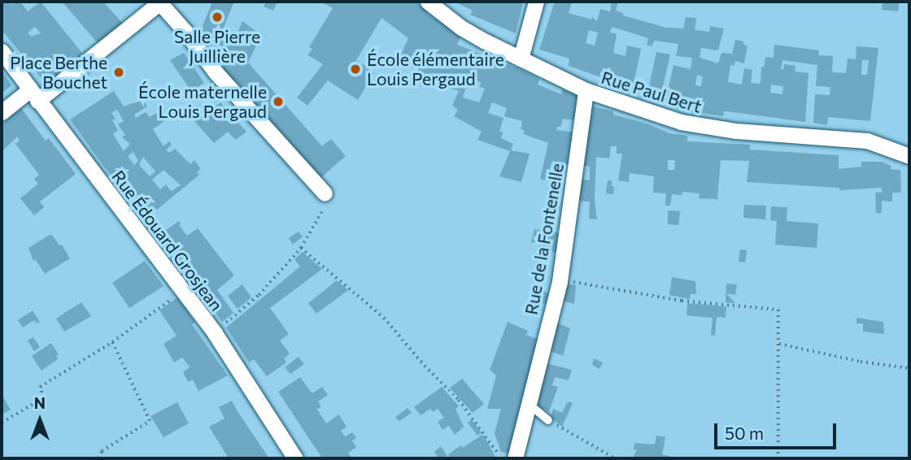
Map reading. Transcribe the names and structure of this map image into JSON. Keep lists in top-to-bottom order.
{
  "streets": {
    "street": ["Rue Paul Bert", "Rue de la Fontenelle", "Rue Édouard Grosjean"]
  },
  "crossings": [
    ["Rue Paul Bert", "Rue de la Fontenelle"]
  ],
  "places": [
    "Salle Pierre Juillière",
    "École élémentaire Louis Pergaud",
    "Place Berthe Bouchet",
    "École maternelle Louis Pergaud"
  ],
  "scale_bar": "50 m",
  "north": "top"
}
